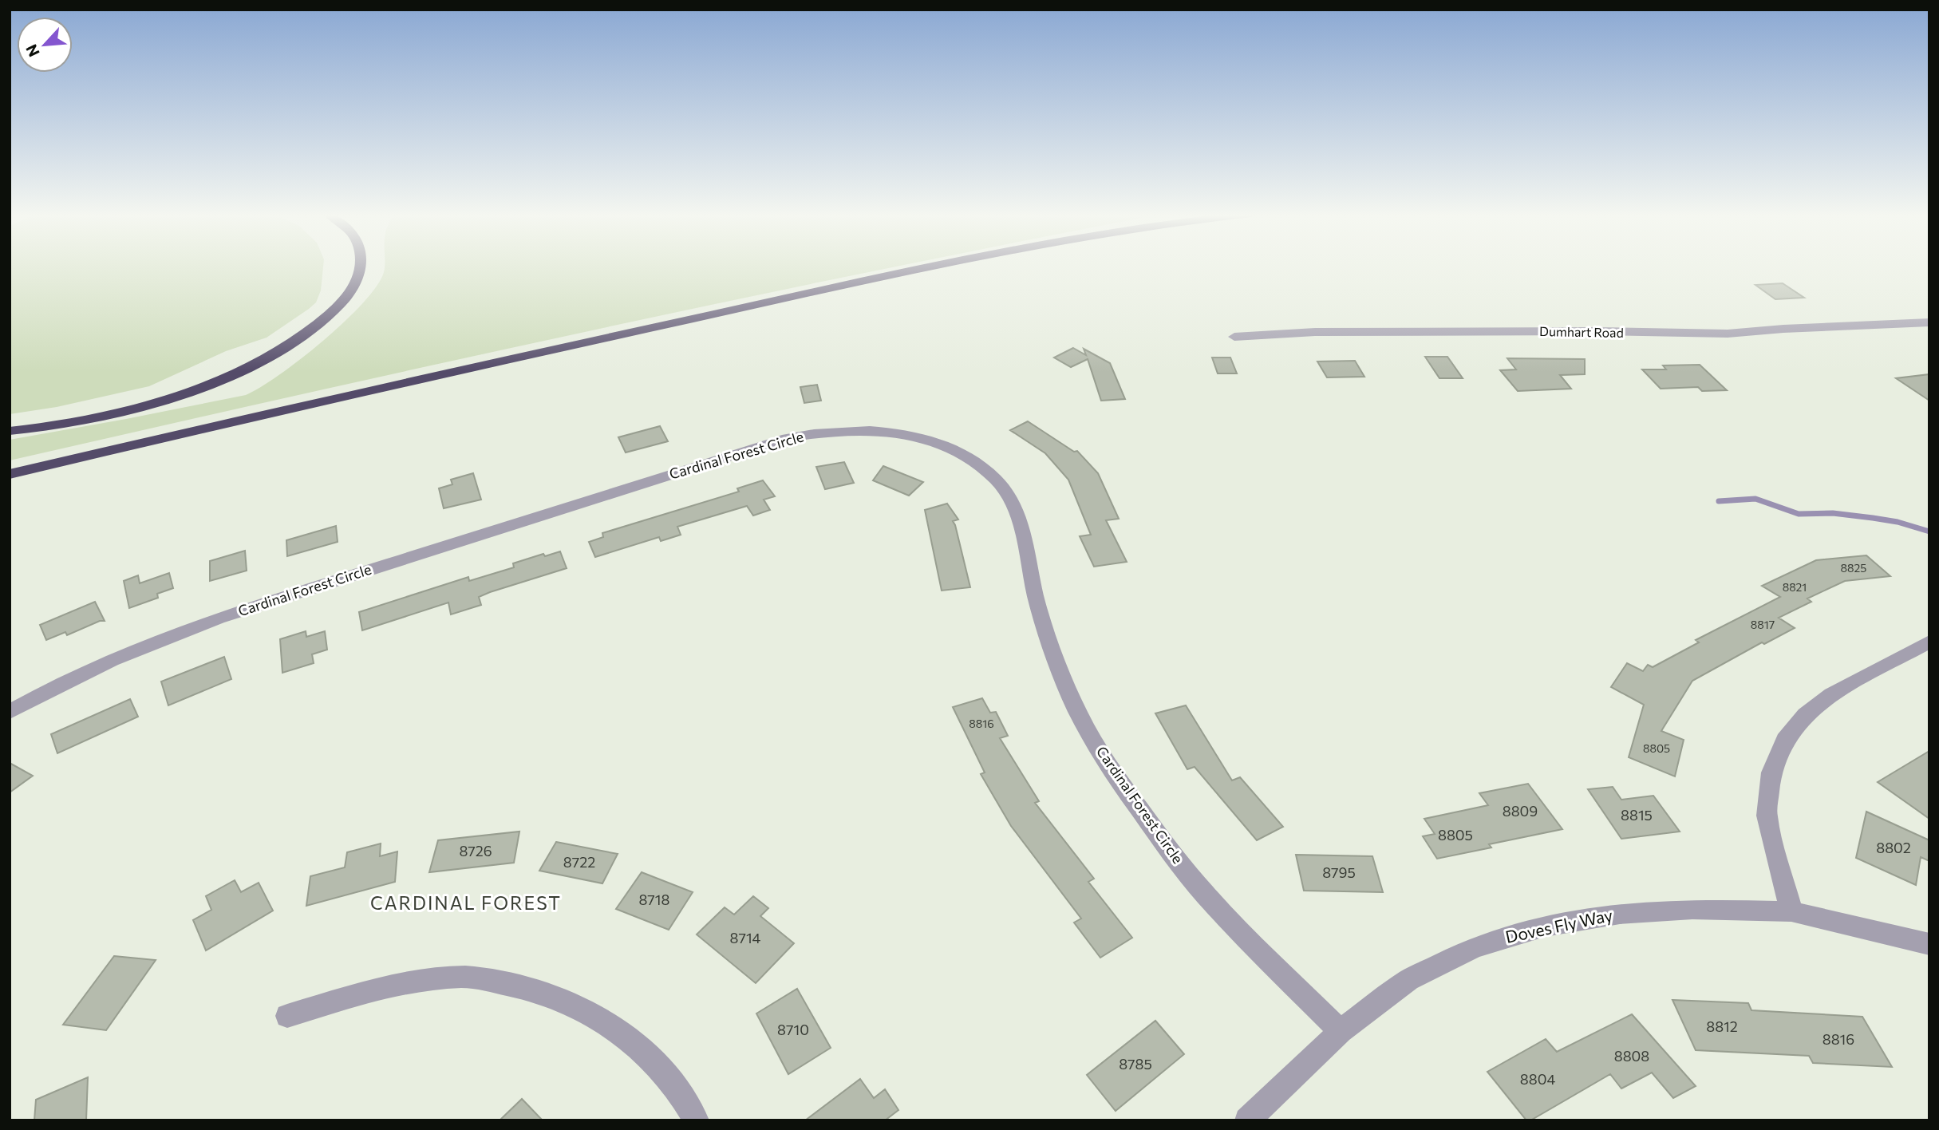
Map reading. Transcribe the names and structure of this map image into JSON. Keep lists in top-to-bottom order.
{
  "streets": {
    "street": ["Dumhart Road", "Cardinal Forest Circle", "Doves Fly Way"]
  },
  "crossings": [
    ["Cardinal Forest Circle", "Doves Fly Way"]
  ],
  "districts": ["CARDINAL FOREST"],
  "house_numbers": [
    "8825",
    "8821",
    "8817",
    "8816",
    "8805",
    "8809",
    "8815",
    "8805",
    "8802",
    "8726",
    "8722",
    "8795",
    "8718",
    "8714",
    "8812",
    "8710",
    "8816",
    "8808",
    "8785",
    "8804"
  ],
  "north": "bottom left"
}
